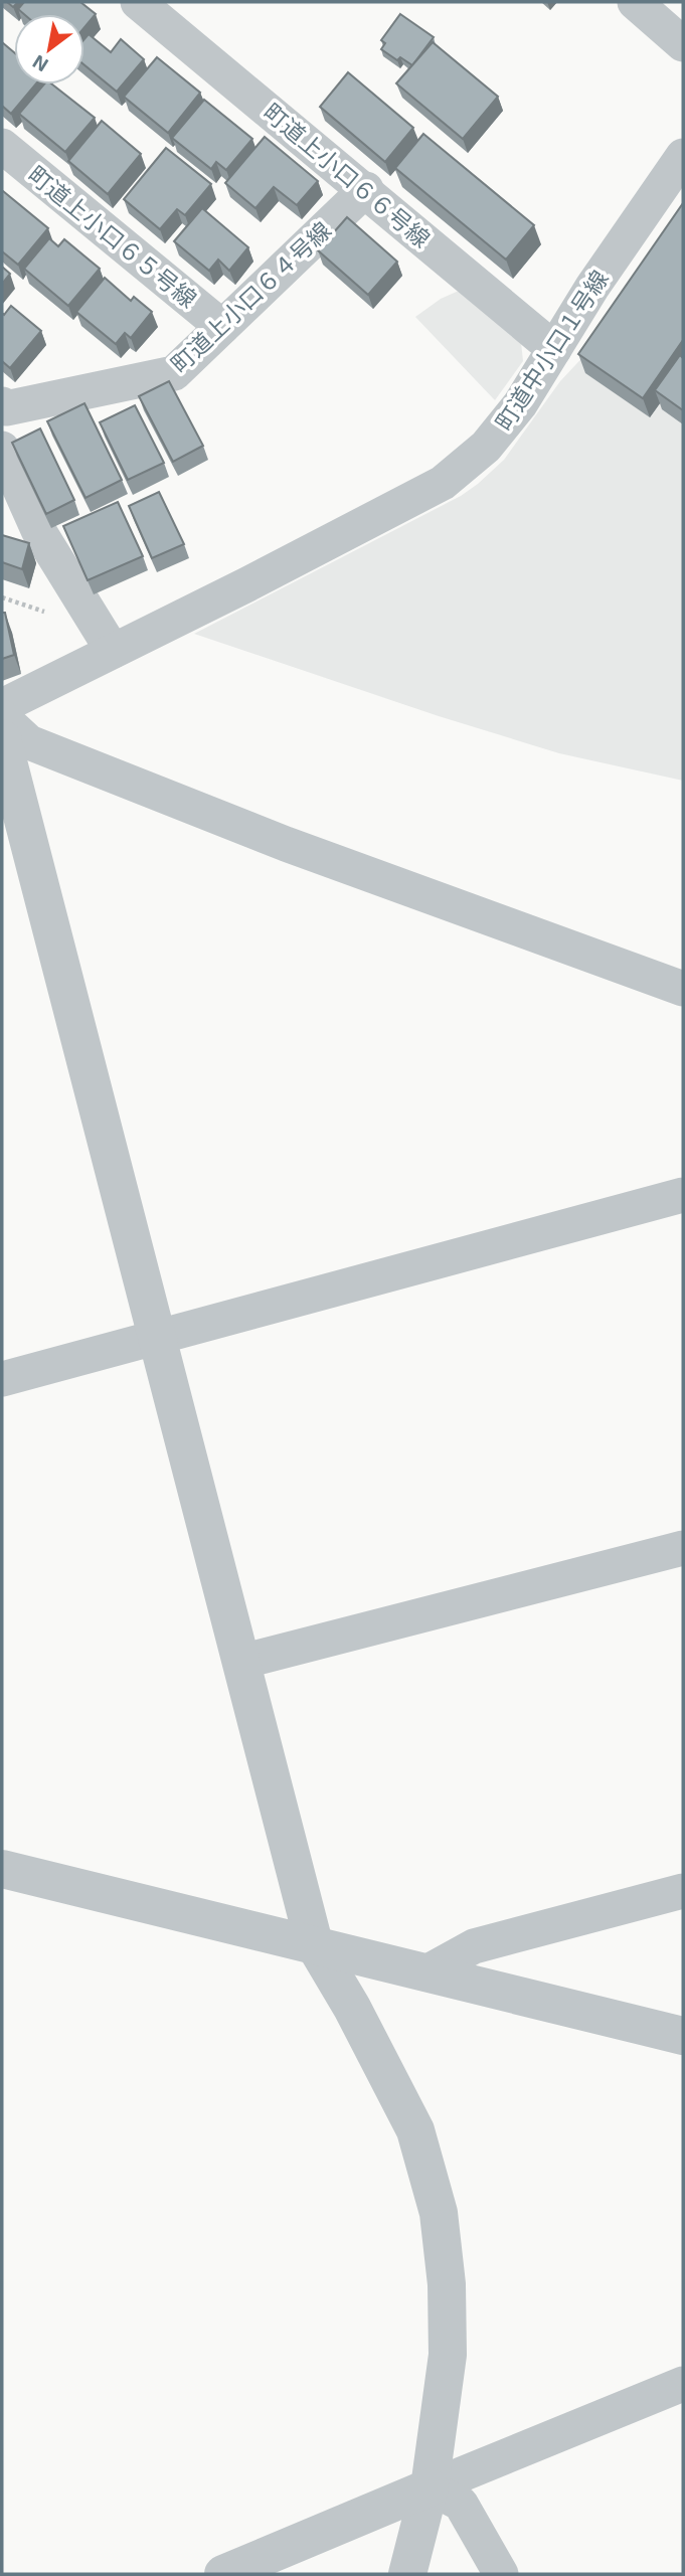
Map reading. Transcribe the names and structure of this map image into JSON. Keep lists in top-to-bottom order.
{
  "streets": {
    "street": [
      "町道上小口６６号線",
      "町道上小口６５号線",
      "町道上小口６４号線",
      "町道中小口１号線"
    ]
  },
  "crossings": [
    ["町道上小口６６号線", "町道上小口６４号線"],
    ["町道上小口６６号線", "町道中小口１号線"],
    ["町道上小口６５号線", "町道上小口６４号線"]
  ],
  "north": "bottom left"
}
